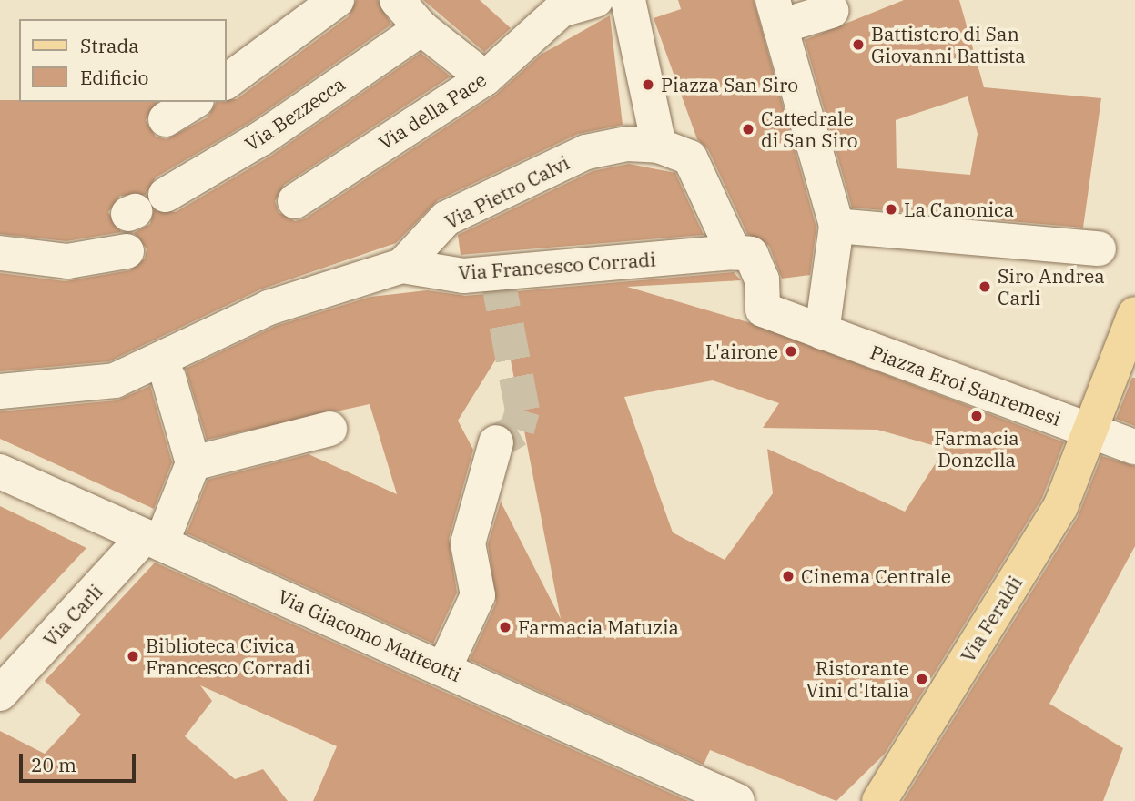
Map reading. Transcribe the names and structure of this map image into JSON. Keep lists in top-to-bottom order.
{
  "streets": {
    "main road": ["Via Feraldi"],
    "street": [
      "Via della Pace",
      "Via Bezzecca",
      "Via Pietro Calvi",
      "Via Francesco Corradi",
      "Piazza Eroi Sanremesi",
      "Via Carli",
      "Via Giacomo Matteotti"
    ]
  },
  "crossings": [
    ["Via Pietro Calvi", "Via Francesco Corradi"],
    ["Piazza Eroi Sanremesi", "Via Feraldi"],
    ["Via Carli", "Via Giacomo Matteotti"]
  ],
  "places": [
    "Battistero di San Giovanni Battista",
    "Piazza San Siro",
    "Cattedrale di San Siro",
    "La Canonica",
    "Siro Andrea Carli",
    "L'airone",
    "Farmacia Donzella",
    "Cinema Centrale",
    "Farmacia Matuzia",
    "Biblioteca Civica Francesco Corradi",
    "Ristorante Vini d'Italia"
  ],
  "legend": ["Strada", "Edificio"],
  "scale_bar": "20 m"
}
